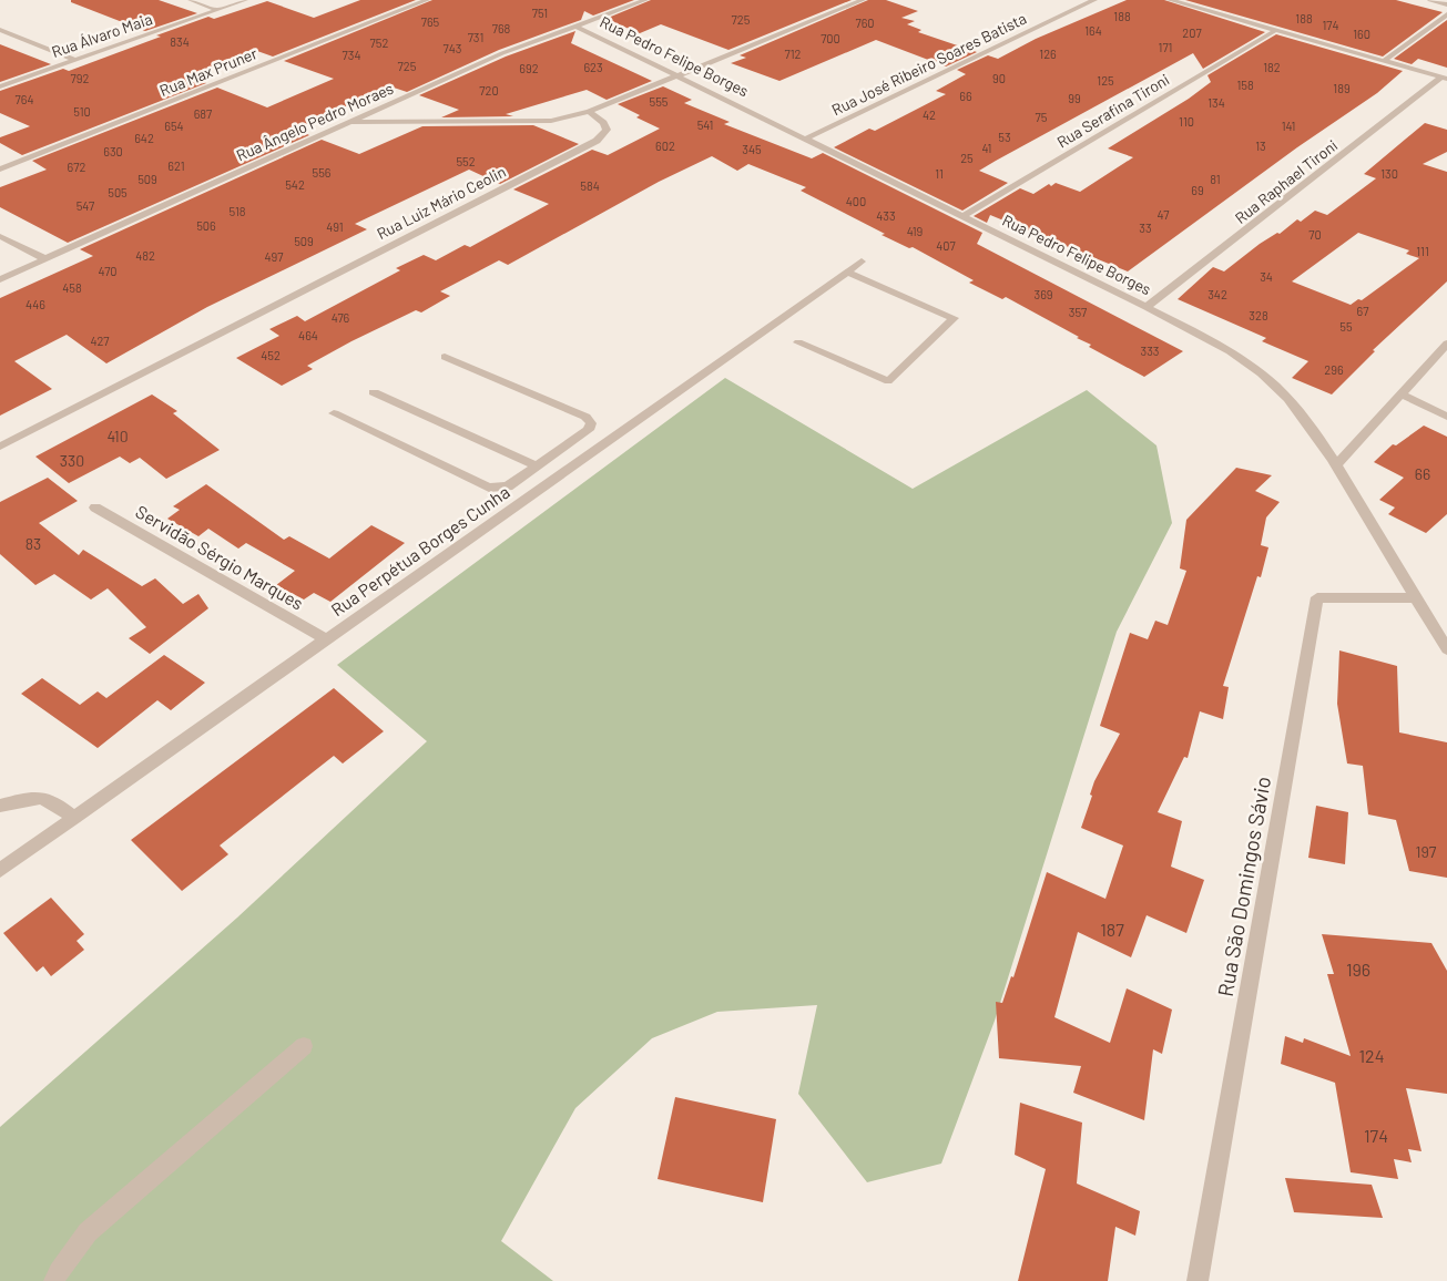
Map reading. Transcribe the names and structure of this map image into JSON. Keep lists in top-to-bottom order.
{
  "streets": {
    "street": [
      "Rua Álvaro Maia",
      "Rua Pedro Felipe Borges",
      "Rua José Ribeiro Soares Batista",
      "Rua Max Pruner",
      "Rua Serafina Tironi",
      "Rua Ângelo Pedro Moraes",
      "Rua Raphael Tironi",
      "Rua Luiz Mário Ceolin",
      "Rua Perpétua Borges Cunha",
      "Servidão Sérgio Marques",
      "Rua São Domingos Sávio"
    ]
  },
  "crossings": [
    ["Rua Pedro Felipe Borges", "Rua José Ribeiro Soares Batista"],
    ["Rua Pedro Felipe Borges", "Rua Serafina Tironi"],
    ["Rua Pedro Felipe Borges", "Rua Ângelo Pedro Moraes"],
    ["Rua Pedro Felipe Borges", "Rua Raphael Tironi"],
    ["Rua Pedro Felipe Borges", "Rua São Domingos Sávio"],
    ["Rua Perpétua Borges Cunha", "Servidão Sérgio Marques"]
  ],
  "house_numbers": [
    "751",
    "188",
    "188",
    "725",
    "765",
    "760",
    "174",
    "768",
    "164",
    "207",
    "160",
    "731",
    "700",
    "834",
    "752",
    "171",
    "743",
    "712",
    "126",
    "734",
    "725",
    "623",
    "182",
    "692",
    "792",
    "90",
    "125",
    "158",
    "189",
    "720",
    "66",
    "99",
    "764",
    "555",
    "134",
    "510",
    "687",
    "42",
    "75",
    "110",
    "541",
    "654",
    "141",
    "53",
    "642",
    "602",
    "13",
    "41",
    "345",
    "630",
    "25",
    "552",
    "621",
    "672",
    "556",
    "11",
    "130",
    "509",
    "81",
    "542",
    "584",
    "69",
    "505",
    "400",
    "547",
    "518",
    "47",
    "433",
    "506",
    "491",
    "33",
    "419",
    "70",
    "509",
    "407",
    "111",
    "482",
    "497",
    "470",
    "34",
    "458",
    "369",
    "342",
    "446",
    "67",
    "357",
    "328",
    "476",
    "55",
    "464",
    "427",
    "333",
    "452",
    "296",
    "410",
    "330",
    "66",
    "83",
    "197",
    "187",
    "196",
    "124",
    "174"
  ]
}
